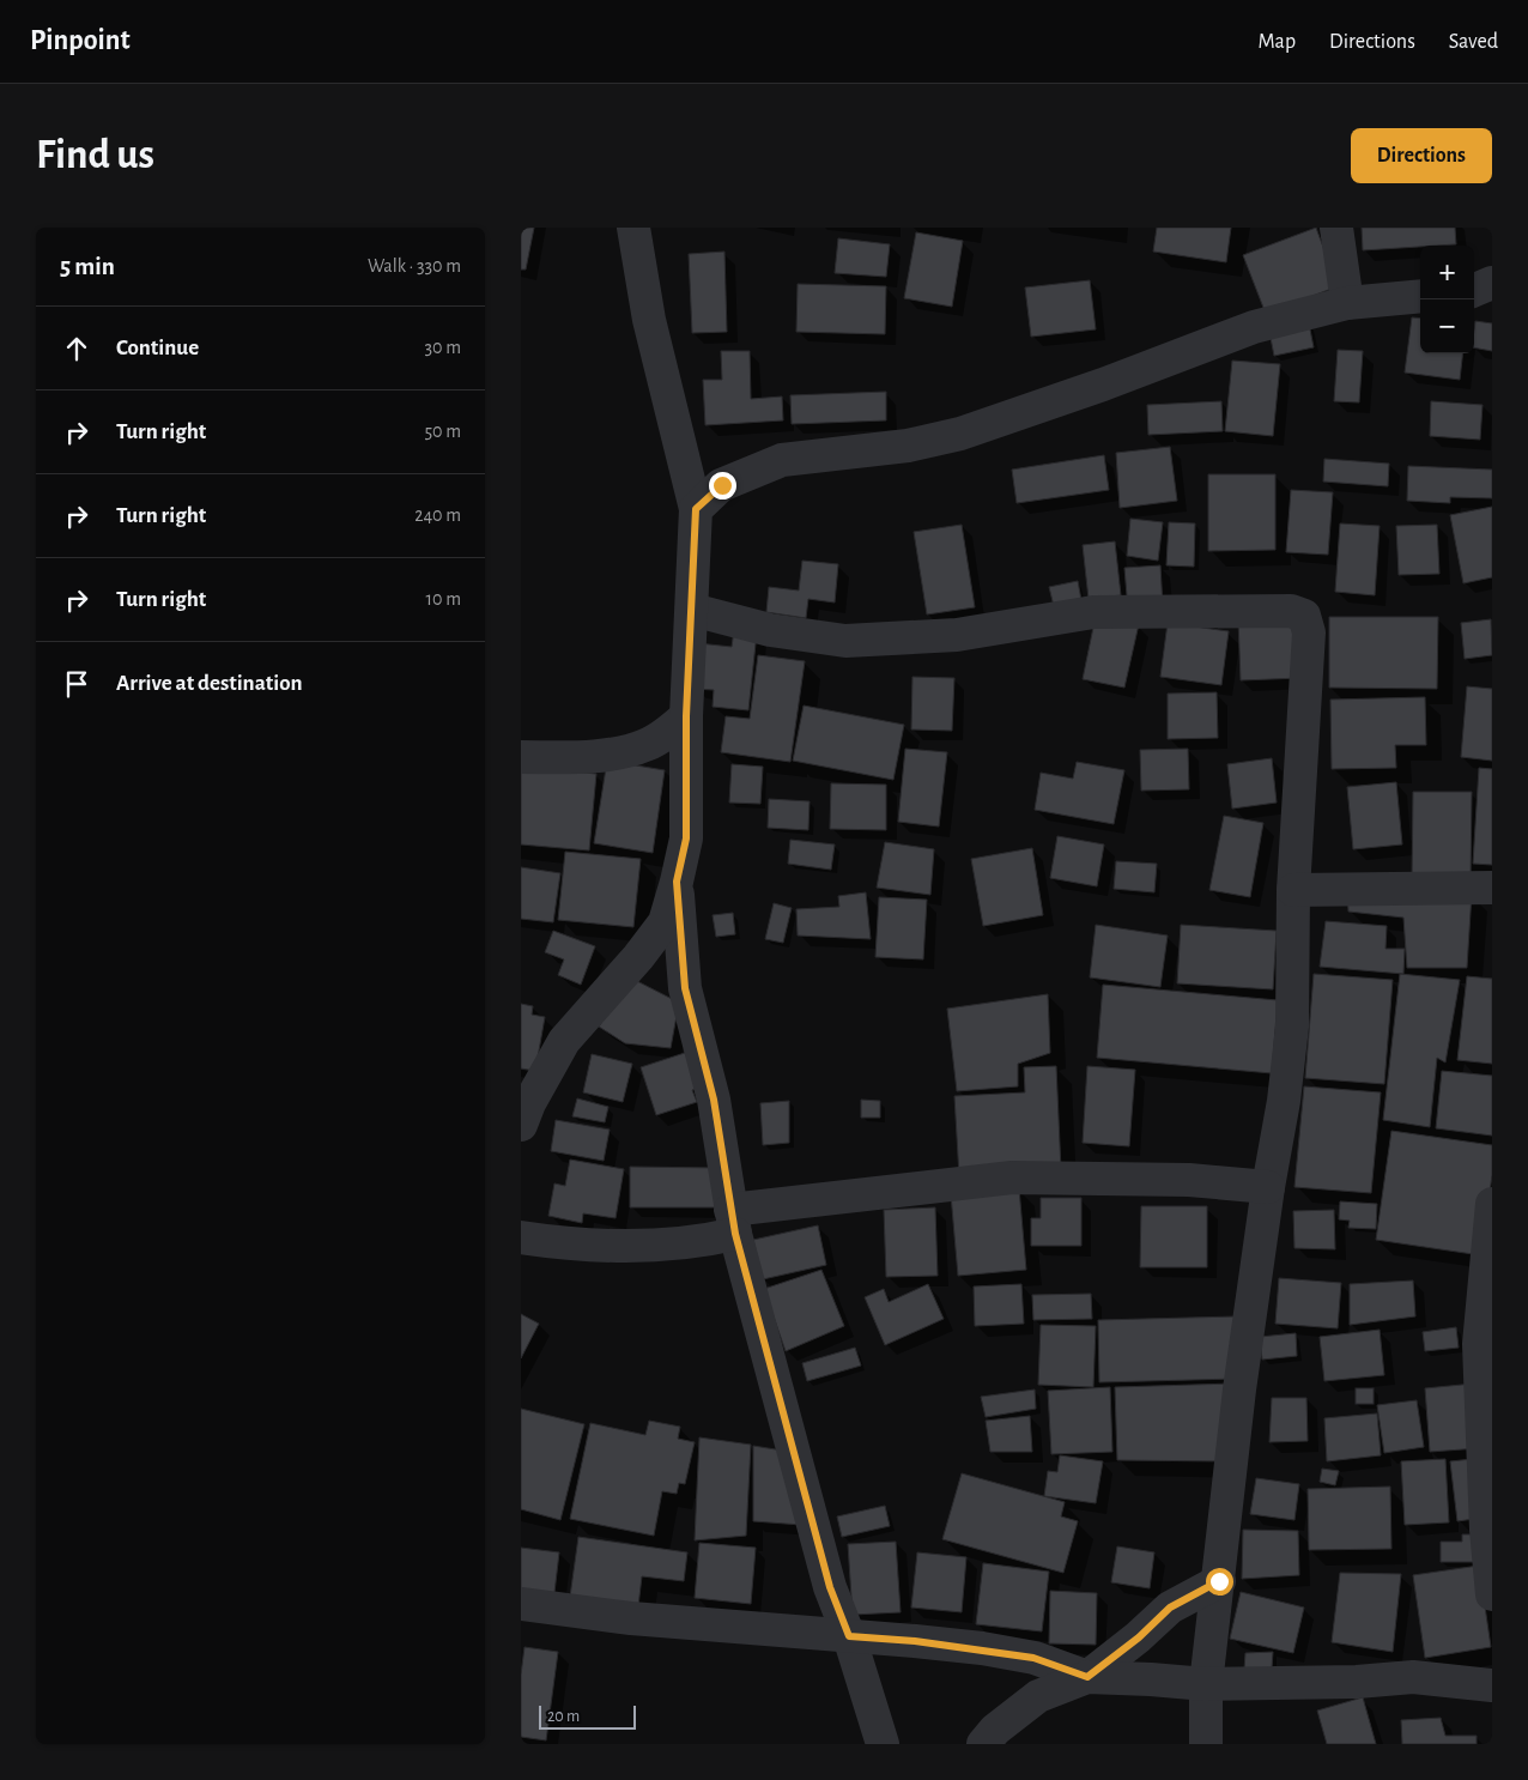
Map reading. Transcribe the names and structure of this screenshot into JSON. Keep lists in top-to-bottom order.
{
  "scale_bar": "20 m",
  "page": {
    "header": "Pinpoint",
    "nav": ["Map", "Directions", "Saved"],
    "buttons": "Directions",
    "title": "Find us",
    "heading": ["5 min", "Walk · 330 m"],
    "map_buttons": ["+", "−"],
    "list": [
      ["Continue", "30 m"],
      ["Turn right", "50 m"],
      ["Turn right", "240 m"],
      ["Turn right", "10 m"],
      "Arrive at destination"
    ],
    "scale": "20 m"
  }
}
